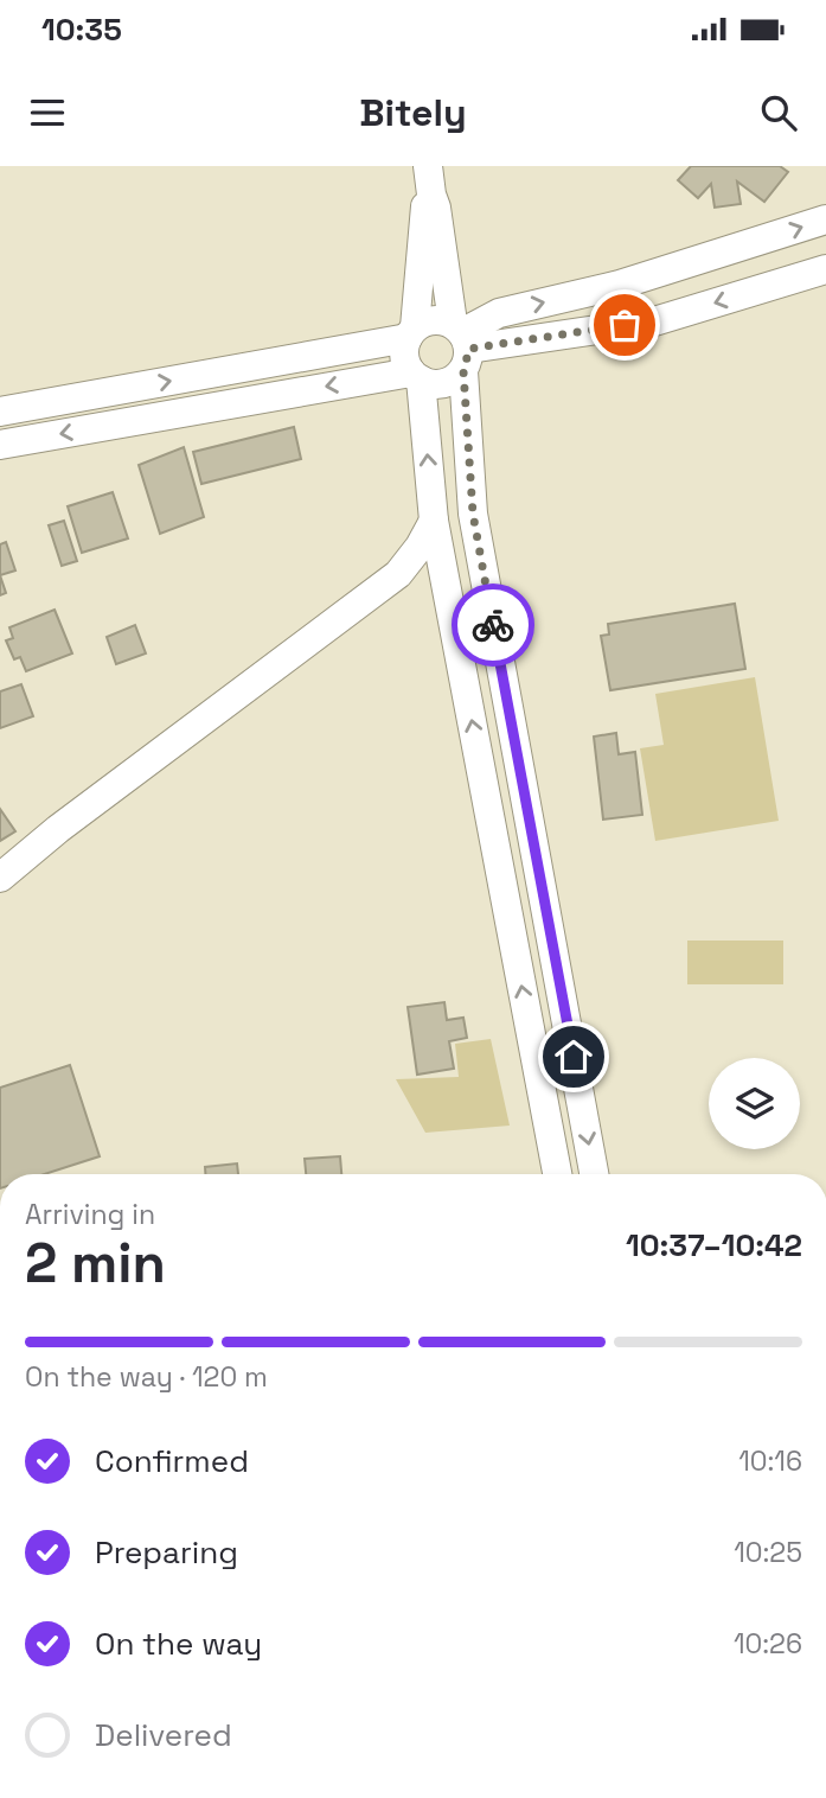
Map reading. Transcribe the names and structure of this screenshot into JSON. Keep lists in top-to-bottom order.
{
  "page": {
    "status": "10:35",
    "header": "Bitely",
    "heading": ["2 min", "Arriving in", "10:37–10:42"],
    "bar": "On the way · 120 m",
    "list": [
      ["Confirmed", "10:16"],
      ["Preparing", "10:25"],
      ["On the way", "10:26"],
      "Delivered"
    ]
  }
}
